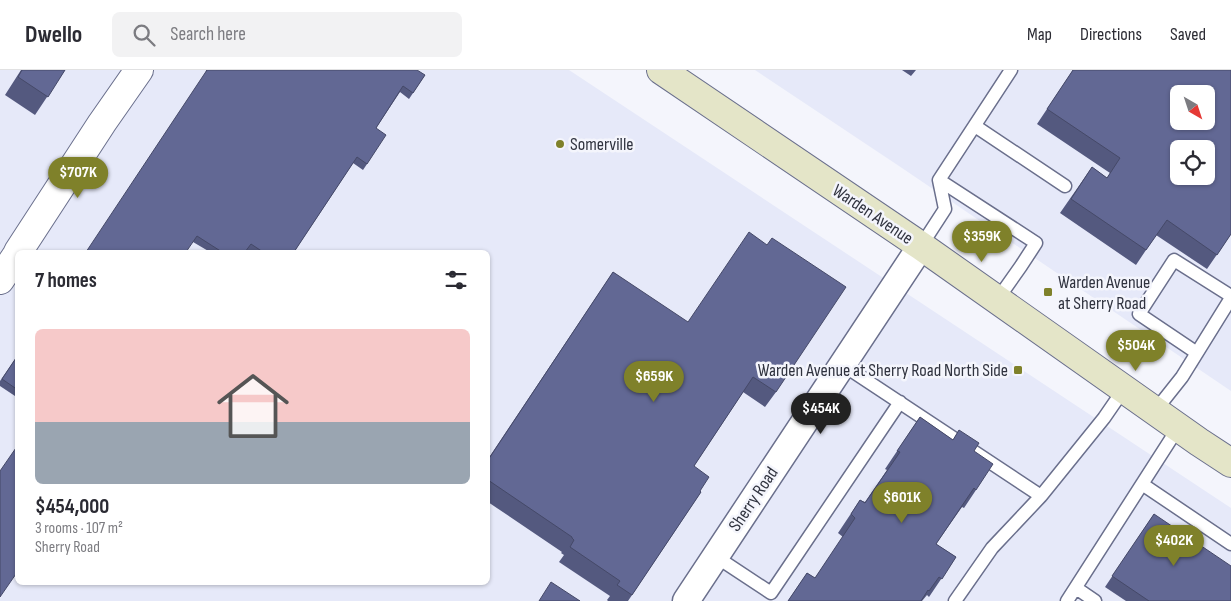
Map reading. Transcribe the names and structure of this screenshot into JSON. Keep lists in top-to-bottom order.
{
  "streets": {
    "main road": ["Warden Avenue"],
    "street": ["Sherry Road"]
  },
  "crossings": [
    ["Warden Avenue", "Sherry Road"]
  ],
  "places": {
    "other": ["Somerville"],
    "transit": ["Warden Avenue at Sherry Road", "Warden Avenue at Sherry Road North Side"]
  },
  "north": "bottom right",
  "page": {
    "header": "Dwello",
    "search": "Search here",
    "nav": ["Map", "Directions", "Saved"],
    "price": [
      "$707K",
      "$359K",
      "$504K",
      "$659K",
      "$454K",
      "$601K",
      "$402K"
    ],
    "heading": "7 homes",
    "list": [
      {
        "name": "$454,000",
        "note": "3 rooms · 107 m² · Sherry Road"
      }
    ]
  }
}
